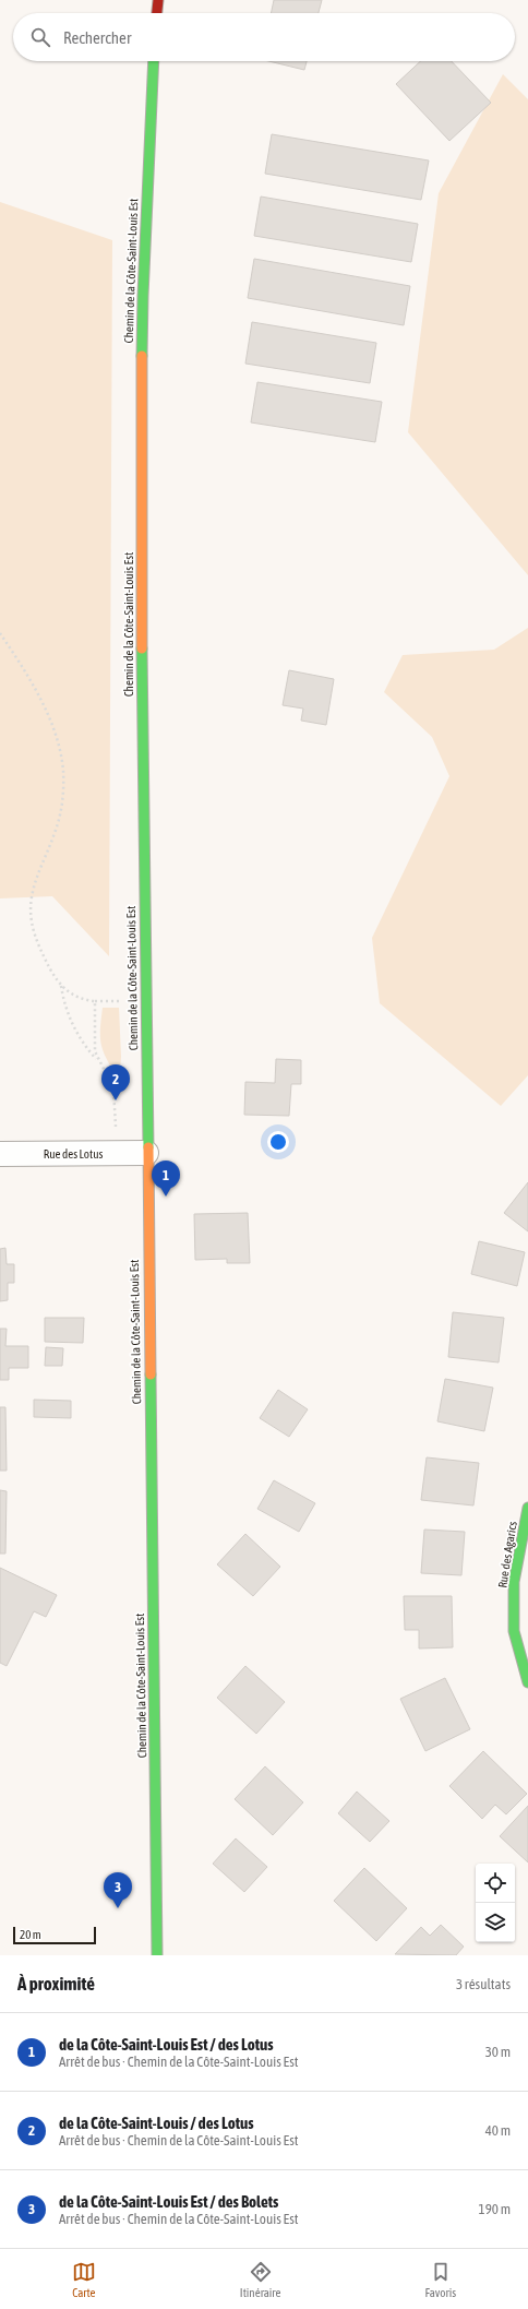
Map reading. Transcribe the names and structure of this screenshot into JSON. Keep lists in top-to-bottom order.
{
  "streets": {
    "street": ["Chemin de la Côte-Saint-Louis Est", "Rue des Lotus", "Rue des Agarics"]
  },
  "crossings": [
    ["Chemin de la Côte-Saint-Louis Est", "Rue des Lotus"]
  ],
  "scale_bar": "20 m",
  "page": {
    "search": "Rechercher",
    "pins": ["2", "1", "3"],
    "scale": "20 m",
    "heading": ["À proximité", "3 résultats"],
    "list": [
      {
        "mark": "1",
        "name": "de la Côte-Saint-Louis Est / des Lotus",
        "note": "Arrêt de bus · Chemin de la Côte-Saint-Louis Est",
        "value": "30 m"
      },
      {
        "mark": "2",
        "name": "de la Côte-Saint-Louis / des Lotus",
        "note": "Arrêt de bus · Chemin de la Côte-Saint-Louis Est",
        "value": "40 m"
      },
      {
        "mark": "3",
        "name": "de la Côte-Saint-Louis Est / des Bolets",
        "note": "Arrêt de bus · Chemin de la Côte-Saint-Louis Est",
        "value": "190 m"
      }
    ],
    "nav": ["Carte", "Itinéraire", "Favoris"]
  }
}
